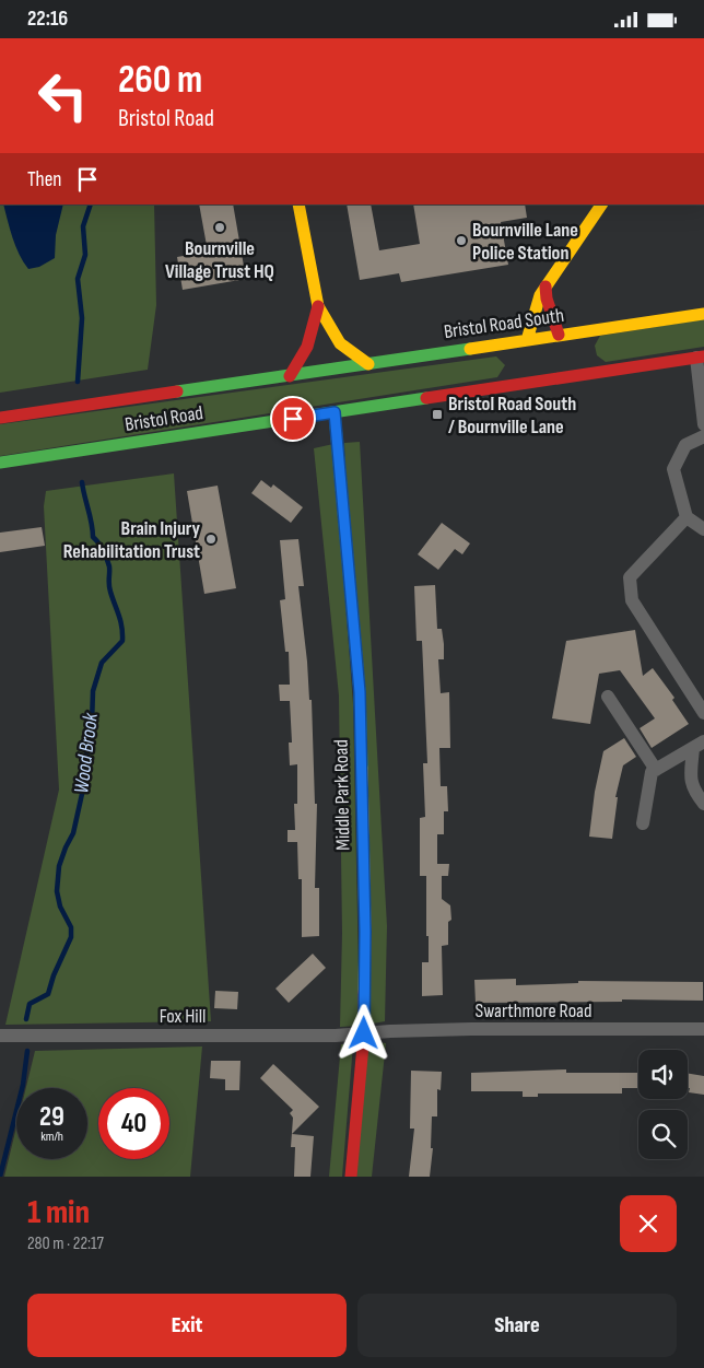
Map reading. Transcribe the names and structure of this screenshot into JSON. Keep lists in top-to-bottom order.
{
  "streets": {
    "main road": ["Bristol Road South", "Bristol Road", "Middle Park Road"],
    "street": ["Swarthmore Road", "Fox Hill"]
  },
  "crossings": [
    ["Bristol Road South", "Bristol Road"],
    ["Bristol Road", "Middle Park Road"],
    ["Middle Park Road", "Swarthmore Road"],
    ["Middle Park Road", "Fox Hill"],
    ["Swarthmore Road", "Fox Hill"]
  ],
  "water": ["Wood Brook"],
  "places": {
    "other": ["Bournville Village Trust HQ", "Bournville Lane Police Station", "Brain Injury Rehabilitation Trust"],
    "transit": ["Bristol Road South / Bournville Lane"]
  },
  "page": {
    "status": "22:16",
    "turn": ["260 m", "Bristol Road"],
    "then": "Then",
    "speed": "29 km/h",
    "limit": "40",
    "heading": ["1 min", "280 m · 22:17"],
    "buttons": ["Exit", "Share"]
  }
}
